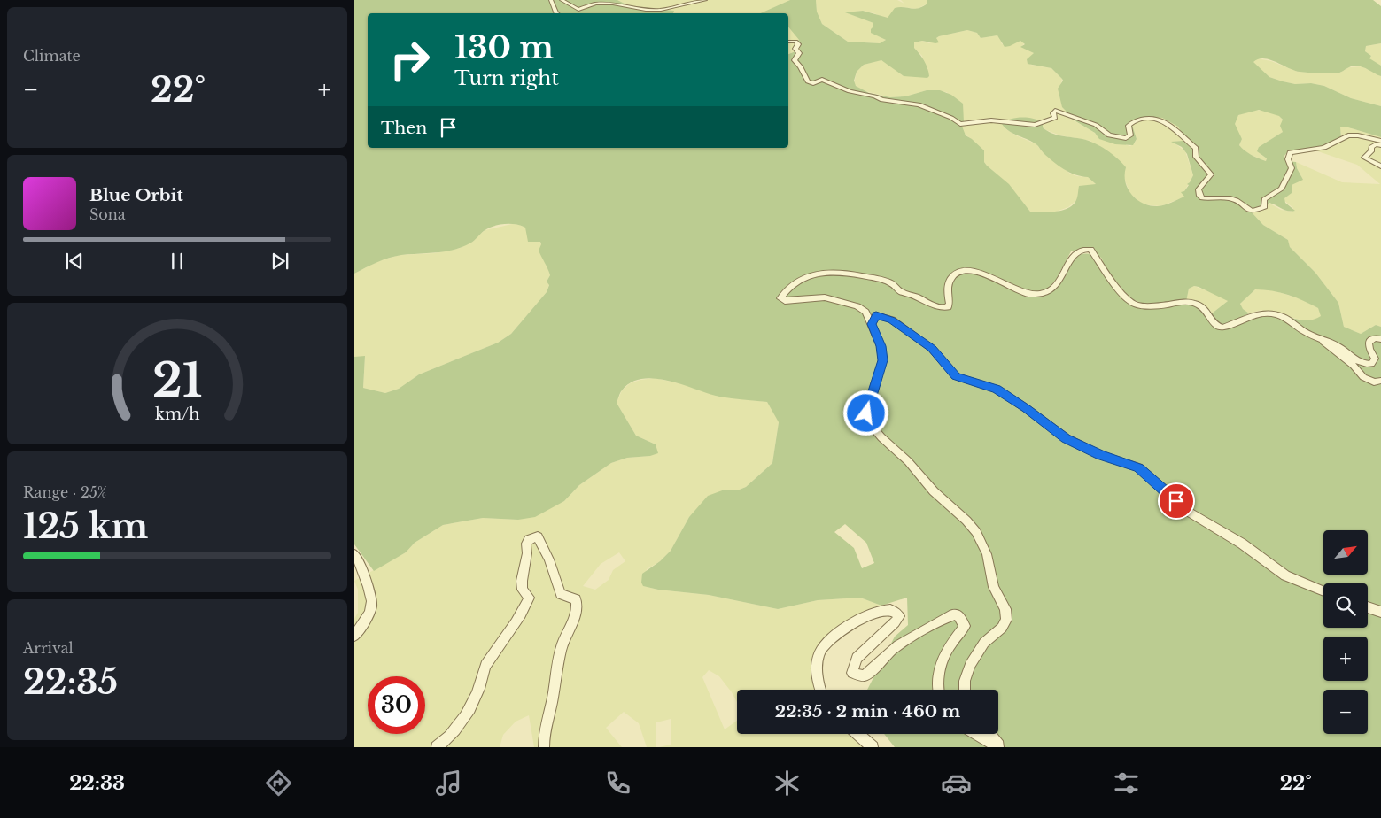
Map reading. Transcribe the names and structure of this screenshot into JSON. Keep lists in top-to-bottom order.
{
  "north": "top right",
  "page": {
    "tile": [
      "Climate",
      ["Range · 25%", "125 km"],
      ["Arrival", "22:35"]
    ],
    "turn": ["130 m", "Turn right"],
    "heat": ["−", "22°", "+"],
    "then": "Then",
    "song": ["Blue Orbit", "Sona"],
    "map_buttons": ["+", "−"],
    "limit": "30",
    "trip": "22:35 · 2 min · 460 m",
    "tabs": ["22:33", "22°"],
    "gauge": ["21", "km/h"]
  }
}
